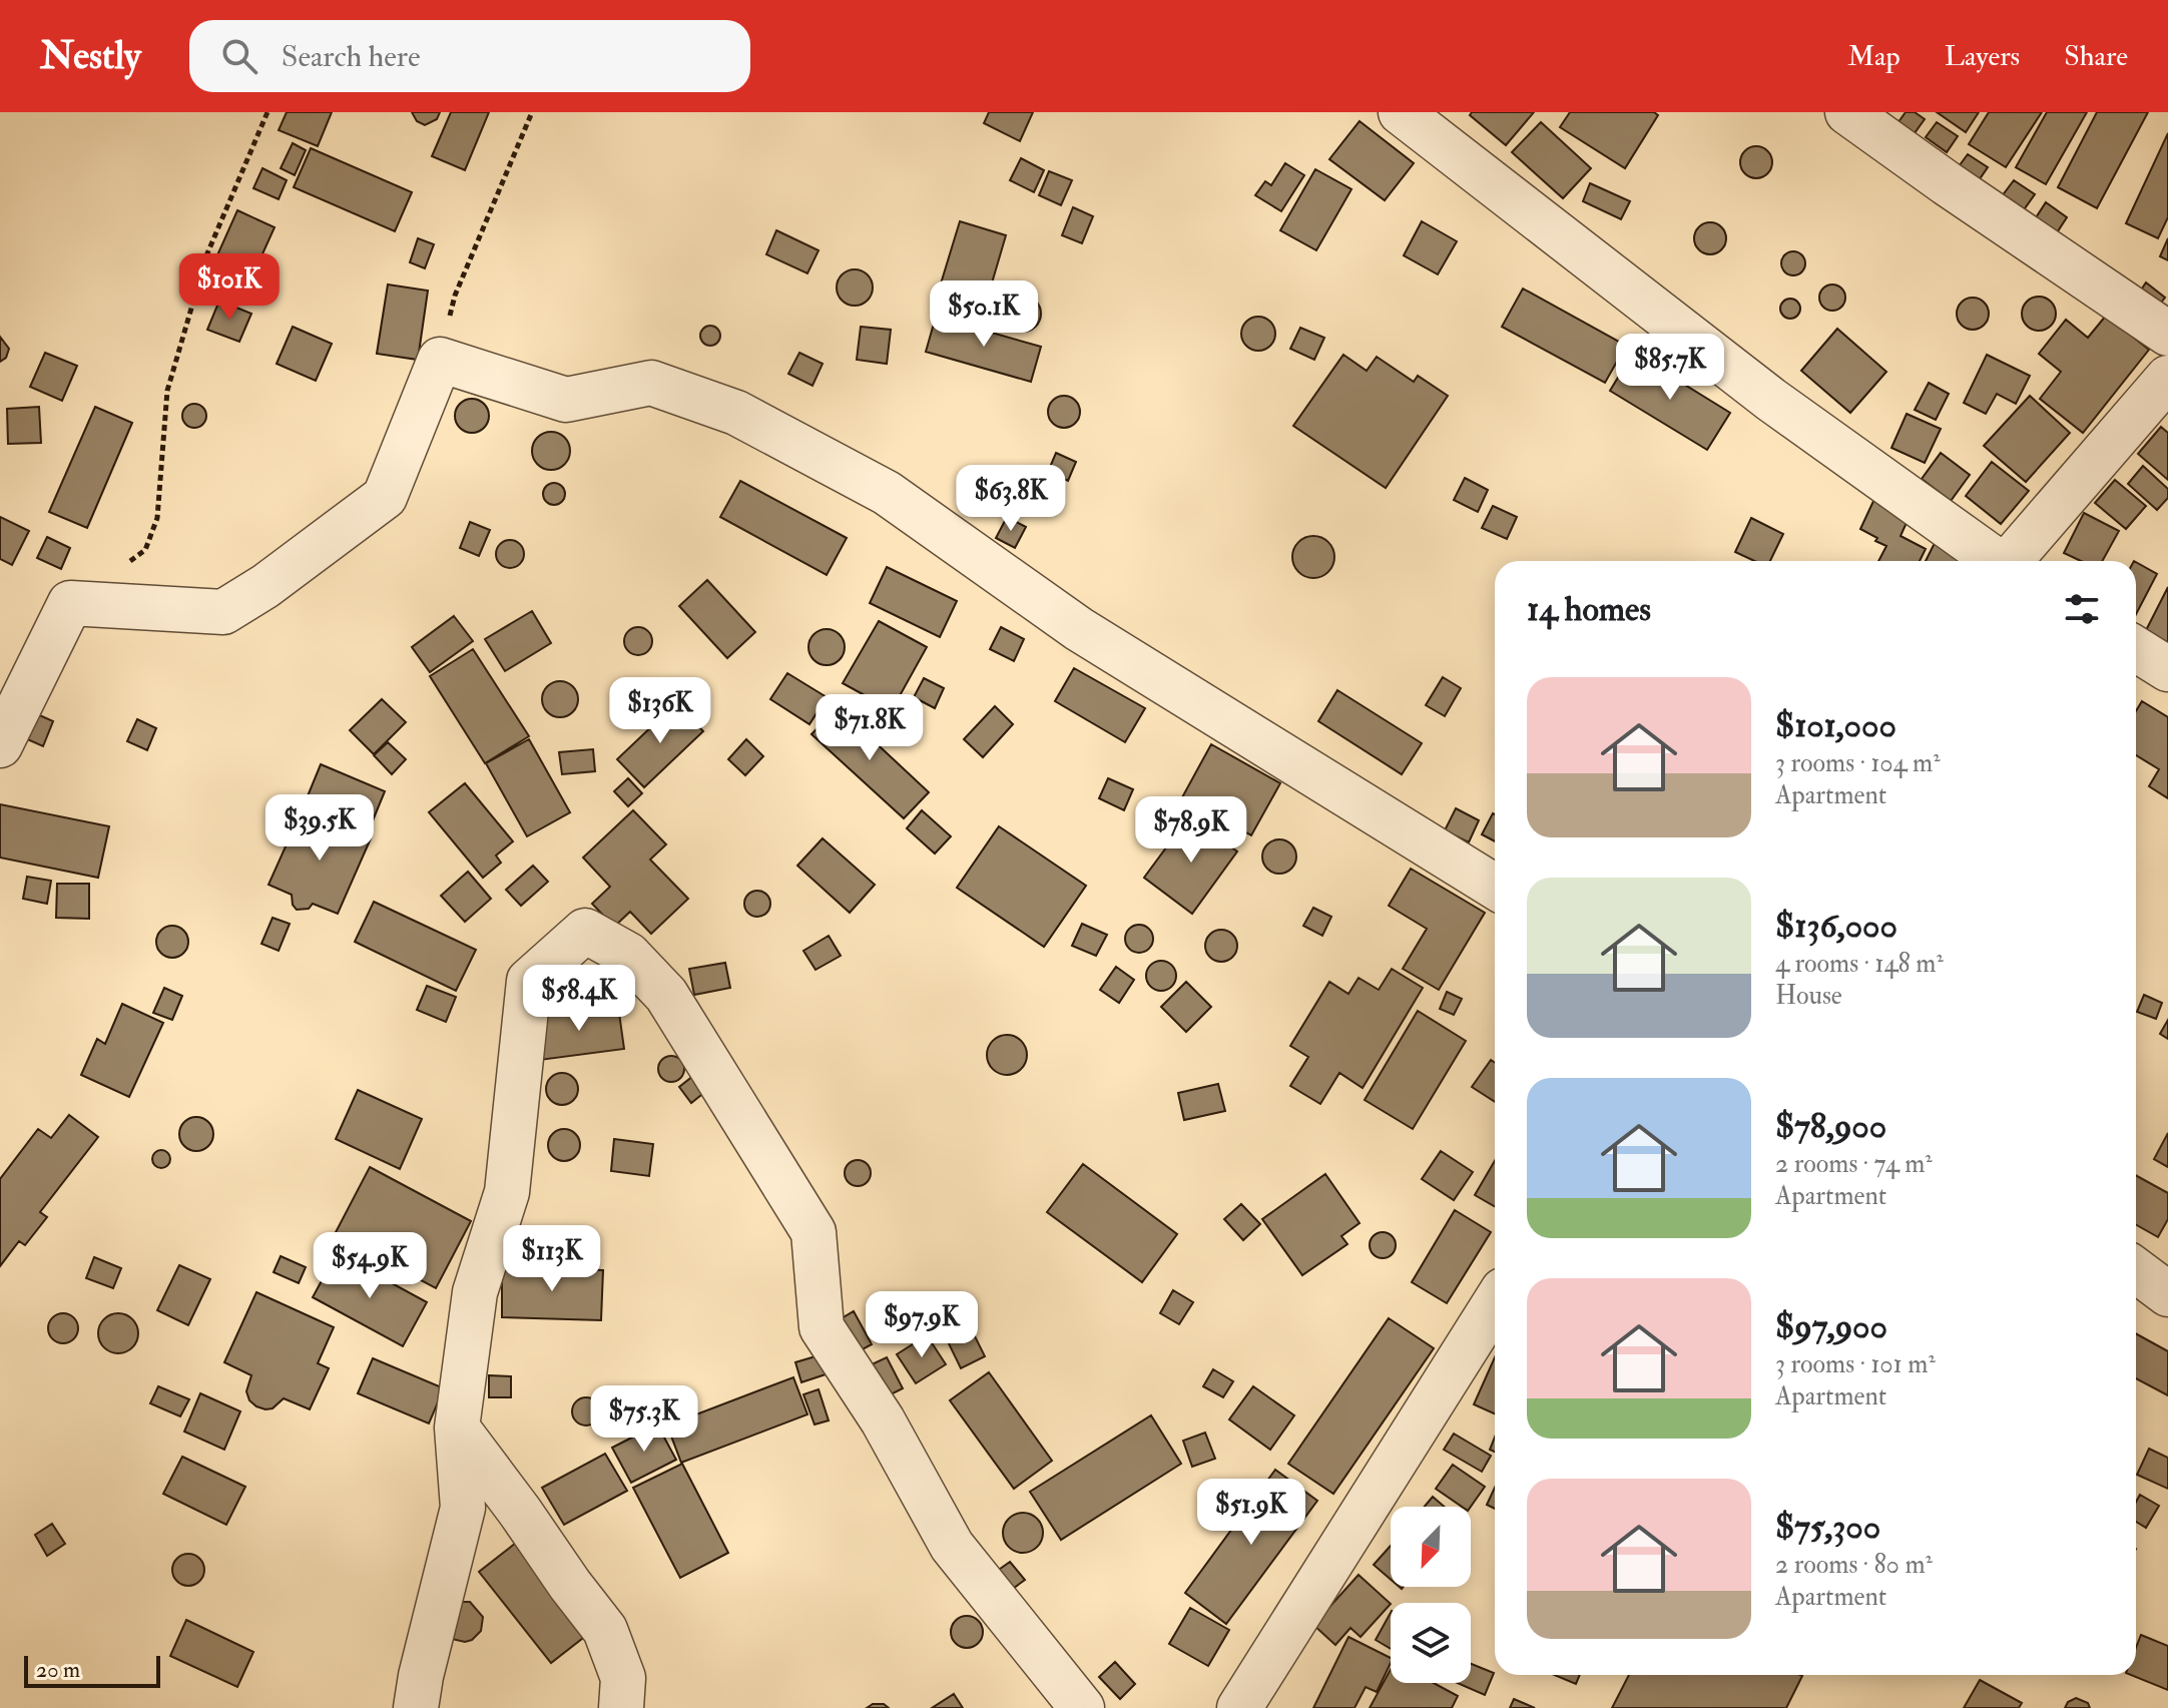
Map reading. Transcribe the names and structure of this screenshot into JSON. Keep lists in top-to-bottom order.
{
  "scale_bar": "20 m",
  "north": "bottom left",
  "page": {
    "header": "Nestly",
    "search": "Search here",
    "nav": ["Map", "Layers", "Share"],
    "price": [
      "$101K",
      "$50.1K",
      "$85.7K",
      "$63.8K",
      "$136K",
      "$71.8K",
      "$39.5K",
      "$78.9K",
      "$58.4K",
      "$113K",
      "$54.9K",
      "$97.9K",
      "$75.3K",
      "$51.9K"
    ],
    "heading": "14 homes",
    "list": [
      {
        "name": "$101,000",
        "note": "3 rooms · 104 m² · Apartment"
      },
      {
        "name": "$136,000",
        "note": "4 rooms · 148 m² · House"
      },
      {
        "name": "$78,900",
        "note": "2 rooms · 74 m² · Apartment"
      },
      {
        "name": "$97,900",
        "note": "3 rooms · 101 m² · Apartment"
      },
      {
        "name": "$75,300",
        "note": "2 rooms · 80 m² · Apartment"
      }
    ],
    "scale": "20 m"
  }
}
